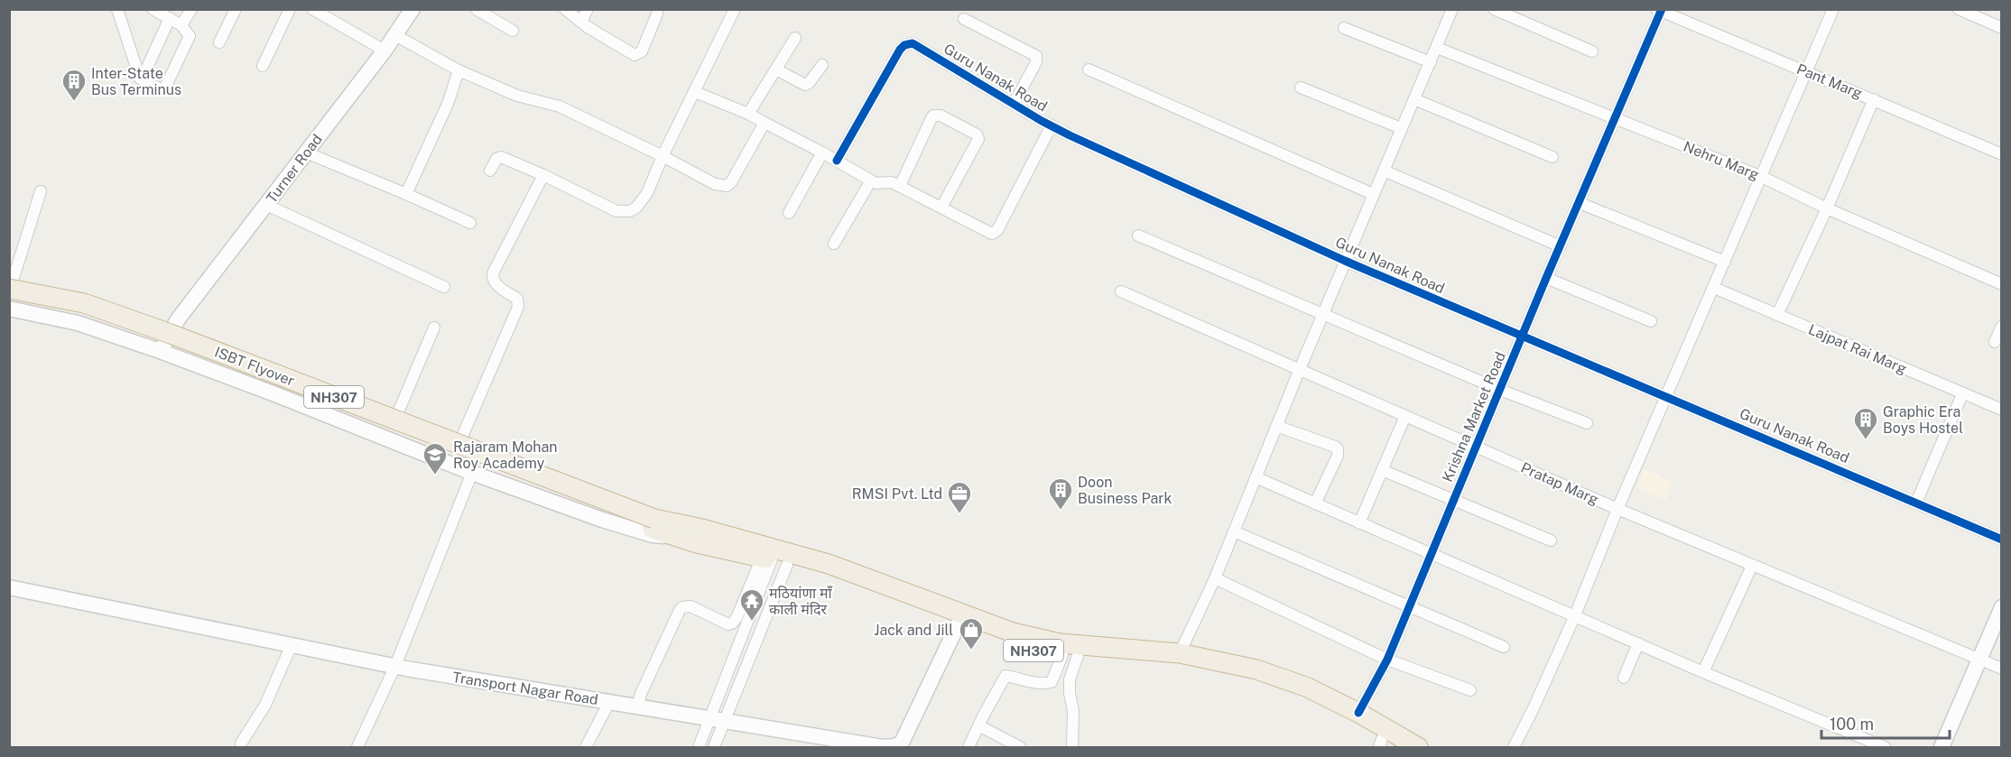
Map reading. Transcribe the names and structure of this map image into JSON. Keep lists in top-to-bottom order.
{
  "streets": {
    "highway": ["ISBT Flyover", "NH307"],
    "main road": ["Turner Road", "Transport Nagar Road"],
    "street": [
      "Guru Nanak Road",
      "Pant Marg",
      "Nehru Marg",
      "Lajpat Rai Marg",
      "Krishna Market Road",
      "Pratap Marg"
    ]
  },
  "crossings": [
    ["Guru Nanak Road", "Krishna Market Road"],
    ["Pant Marg", "Krishna Market Road"],
    ["Nehru Marg", "Krishna Market Road"],
    ["ISBT Flyover", "NH307"],
    ["NH307", "Krishna Market Road"],
    ["NH307", "Transport Nagar Road"],
    ["Krishna Market Road", "Pratap Marg"]
  ],
  "places": {
    "building": ["Inter-State Bus Terminus", "Graphic Era Boys Hostel", "Doon Business Park"],
    "school or university": ["Rajaram Mohan Roy Academy"],
    "office": ["RMSI Pvt. Ltd"],
    "temple": ["मठियांणा माँ काली मंदिर"],
    "shop": ["Jack and Jill"]
  },
  "scale_bar": "100 m"
}
